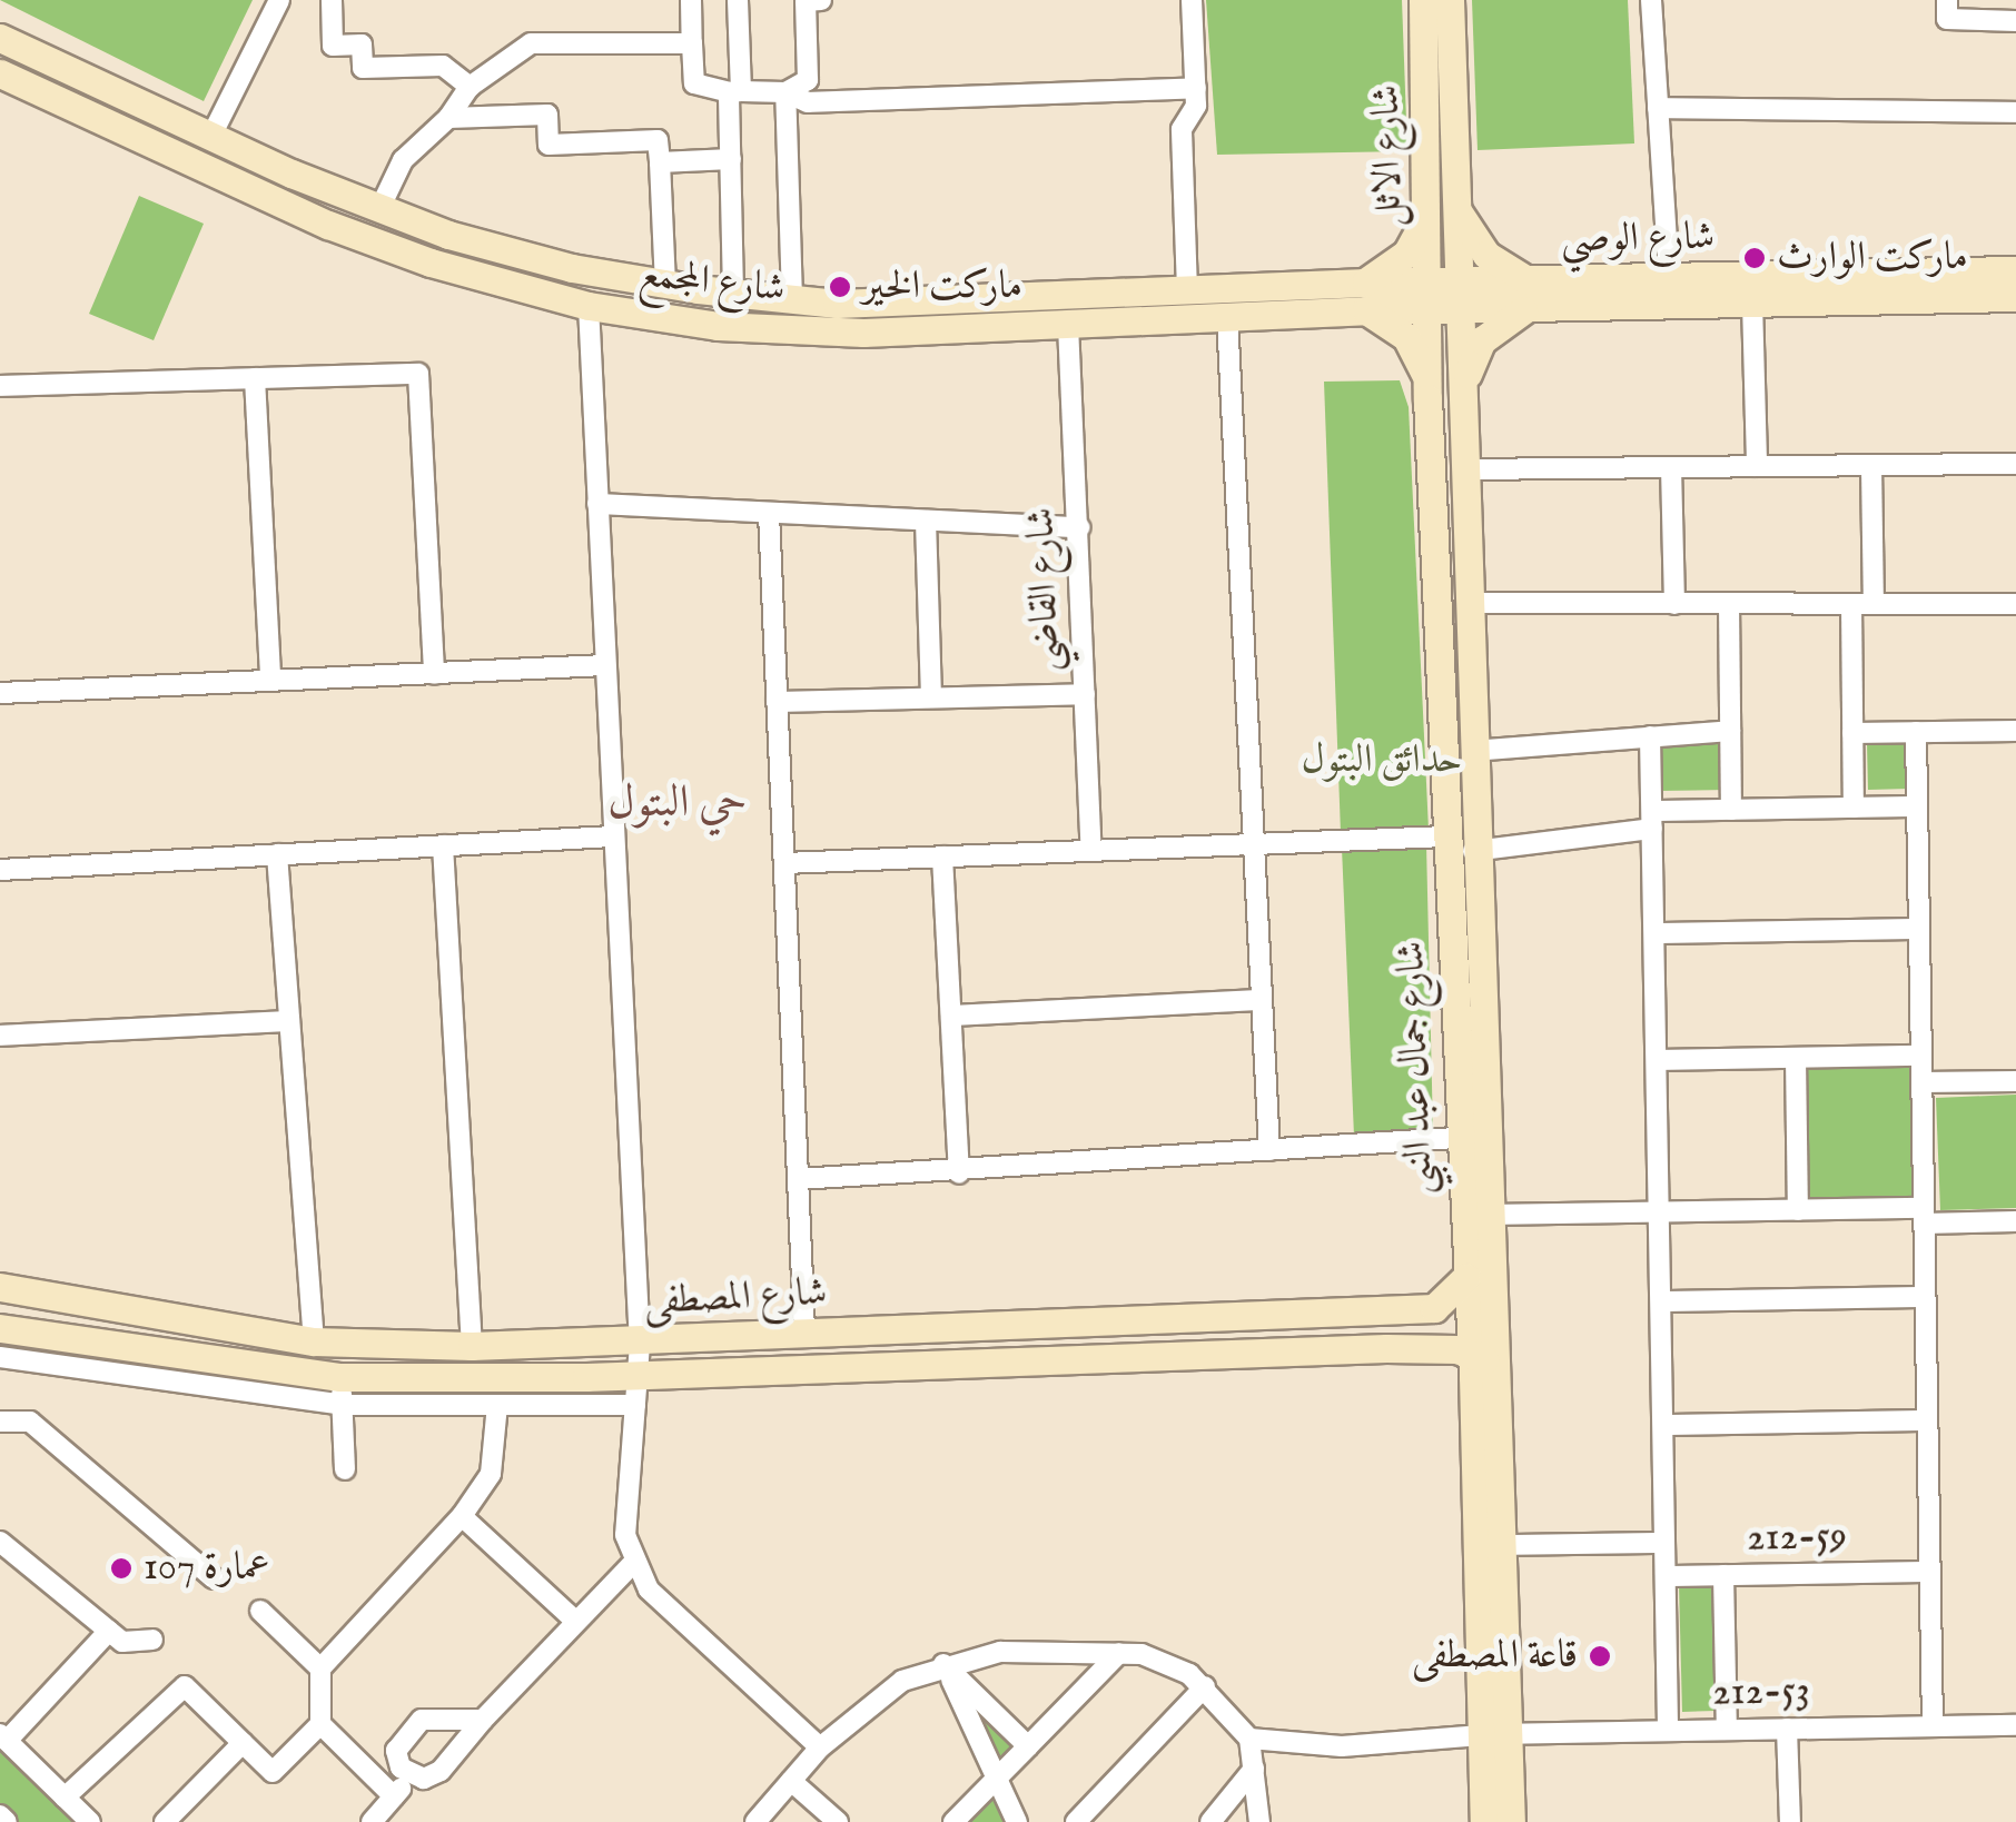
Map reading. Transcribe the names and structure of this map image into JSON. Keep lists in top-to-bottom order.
{
  "streets": {
    "street": [
      "شارع الاثل",
      "شارع الوصي",
      "شارع المجمع",
      "شارع القاضي",
      "شارع جمال عبد النبي",
      "شارع المصطفى",
      "212-59",
      "212-53"
    ]
  },
  "crossings": [
    ["شارع الاثل", "شارع الوصي"],
    ["شارع الاثل", "شارع المجمع"],
    ["شارع الاثل", "شارع جمال عبد النبي"],
    ["شارع الوصي", "شارع المجمع"],
    ["شارع الوصي", "شارع جمال عبد النبي"],
    ["شارع المجمع", "شارع القاضي"],
    ["شارع المجمع", "شارع جمال عبد النبي"],
    ["شارع جمال عبد النبي", "شارع المصطفى"],
    ["شارع جمال عبد النبي", "212-53"]
  ],
  "districts": ["حي البتول"],
  "parks": ["حدائق البتول"],
  "places": [
    "ماركت الوارث",
    "ماركت الخير",
    "عمارة 107",
    "قاعة المصطفى"
  ]
}
